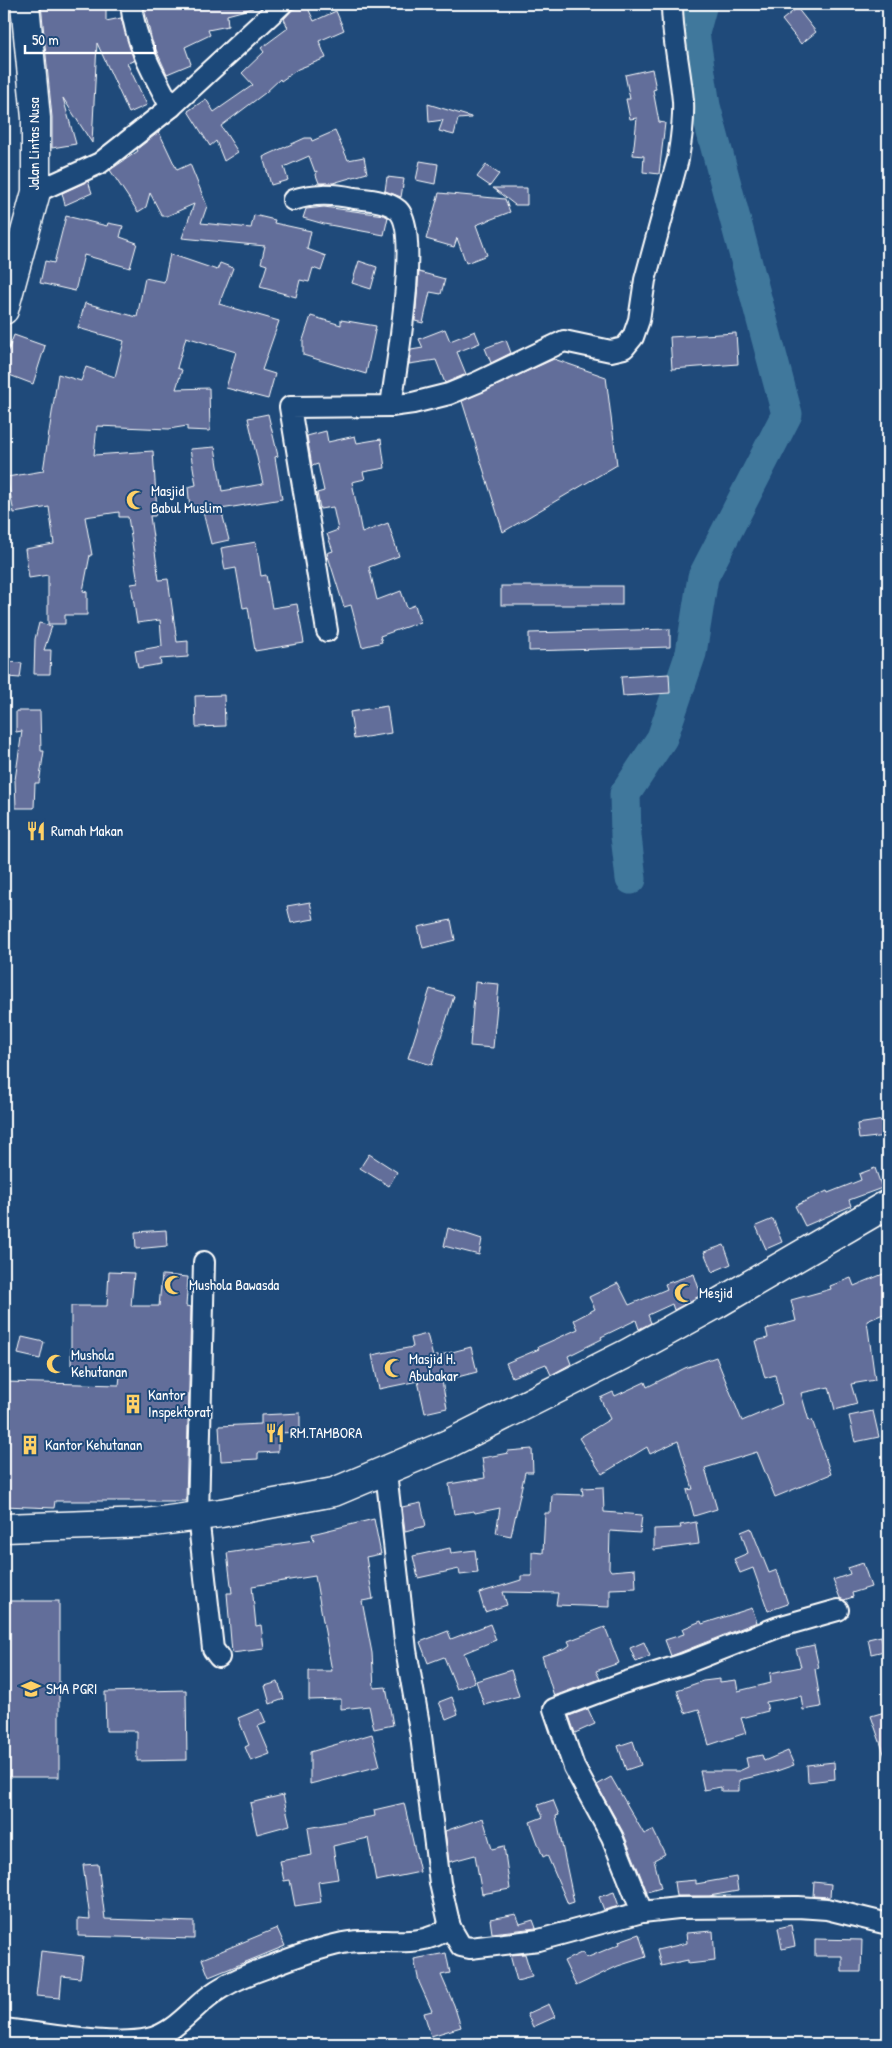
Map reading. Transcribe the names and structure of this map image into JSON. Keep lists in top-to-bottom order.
{
  "streets": {
    "highway": ["Jalan Lintas Nusa"]
  },
  "places": {
    "mosque": [
      "Masjid Babul Muslim",
      "Mushola Bawasda",
      "Mesjid",
      "Mushola Kehutanan",
      "Masjid H. Abubakar"
    ],
    "restaurant": ["Rumah Makan", "RM.TAMBORA"],
    "building": ["Kantor Inspektorat", "Kantor Kehutanan"],
    "school or university": ["SMA PGRI"]
  },
  "scale_bar": "50 m"
}
